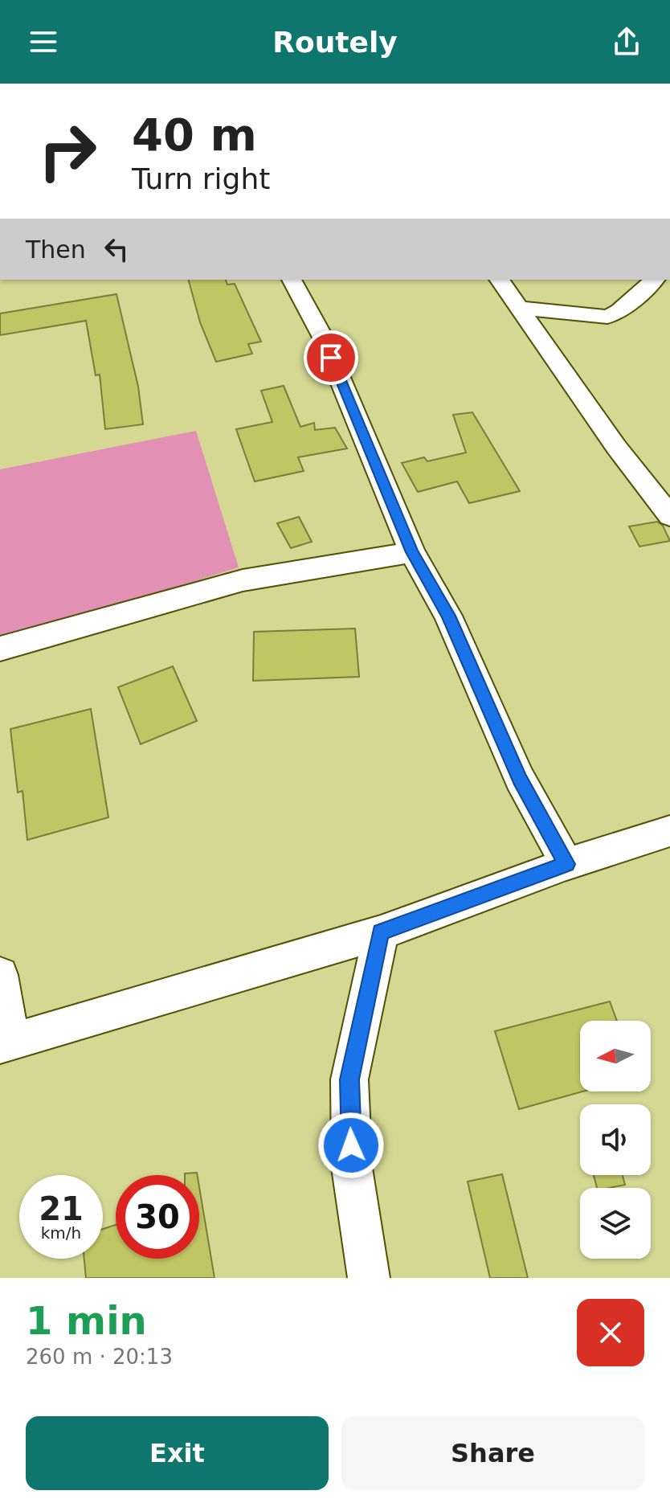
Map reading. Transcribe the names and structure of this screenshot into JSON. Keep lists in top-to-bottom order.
{
  "north": "left",
  "page": {
    "header": "Routely",
    "turn": ["40 m", "Turn right"],
    "then": "Then",
    "speed": "21 km/h",
    "limit": "30",
    "heading": ["1 min", "260 m · 20:13"],
    "buttons": ["Exit", "Share"]
  }
}
